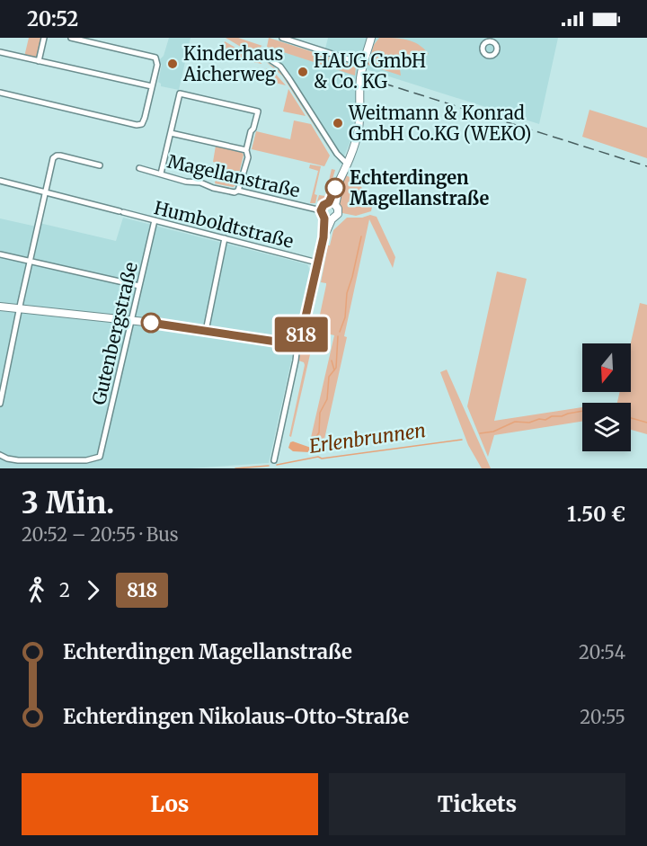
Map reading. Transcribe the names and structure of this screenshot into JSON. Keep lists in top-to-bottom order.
{
  "streets": {
    "street": ["Magellanstraße", "Humboldtstraße", "Gutenbergstraße"]
  },
  "crossings": [
    ["Humboldtstraße", "Gutenbergstraße"]
  ],
  "water": ["Erlenbrunnen"],
  "places": [
    "Kinderhaus Aicherweg",
    "HAUG GmbH & Co. KG",
    "Weitmann & Konrad GmbH Co.KG (WEKO)",
    "Echterdingen Magellanstraße"
  ],
  "lines": ["bus line 818"],
  "north": "bottom",
  "page": {
    "status": "20:52",
    "on_map": "818",
    "heading": ["3 Min.", "20:52 – 20:55 · Bus", "1.50 €"],
    "legs": ["2", "818"],
    "list": [
      {
        "name": "Echterdingen Magellanstraße",
        "value": "20:54"
      },
      {
        "name": "Echterdingen Nikolaus-Otto-Straße",
        "value": "20:55"
      }
    ],
    "buttons": ["Los", "Tickets"]
  }
}
